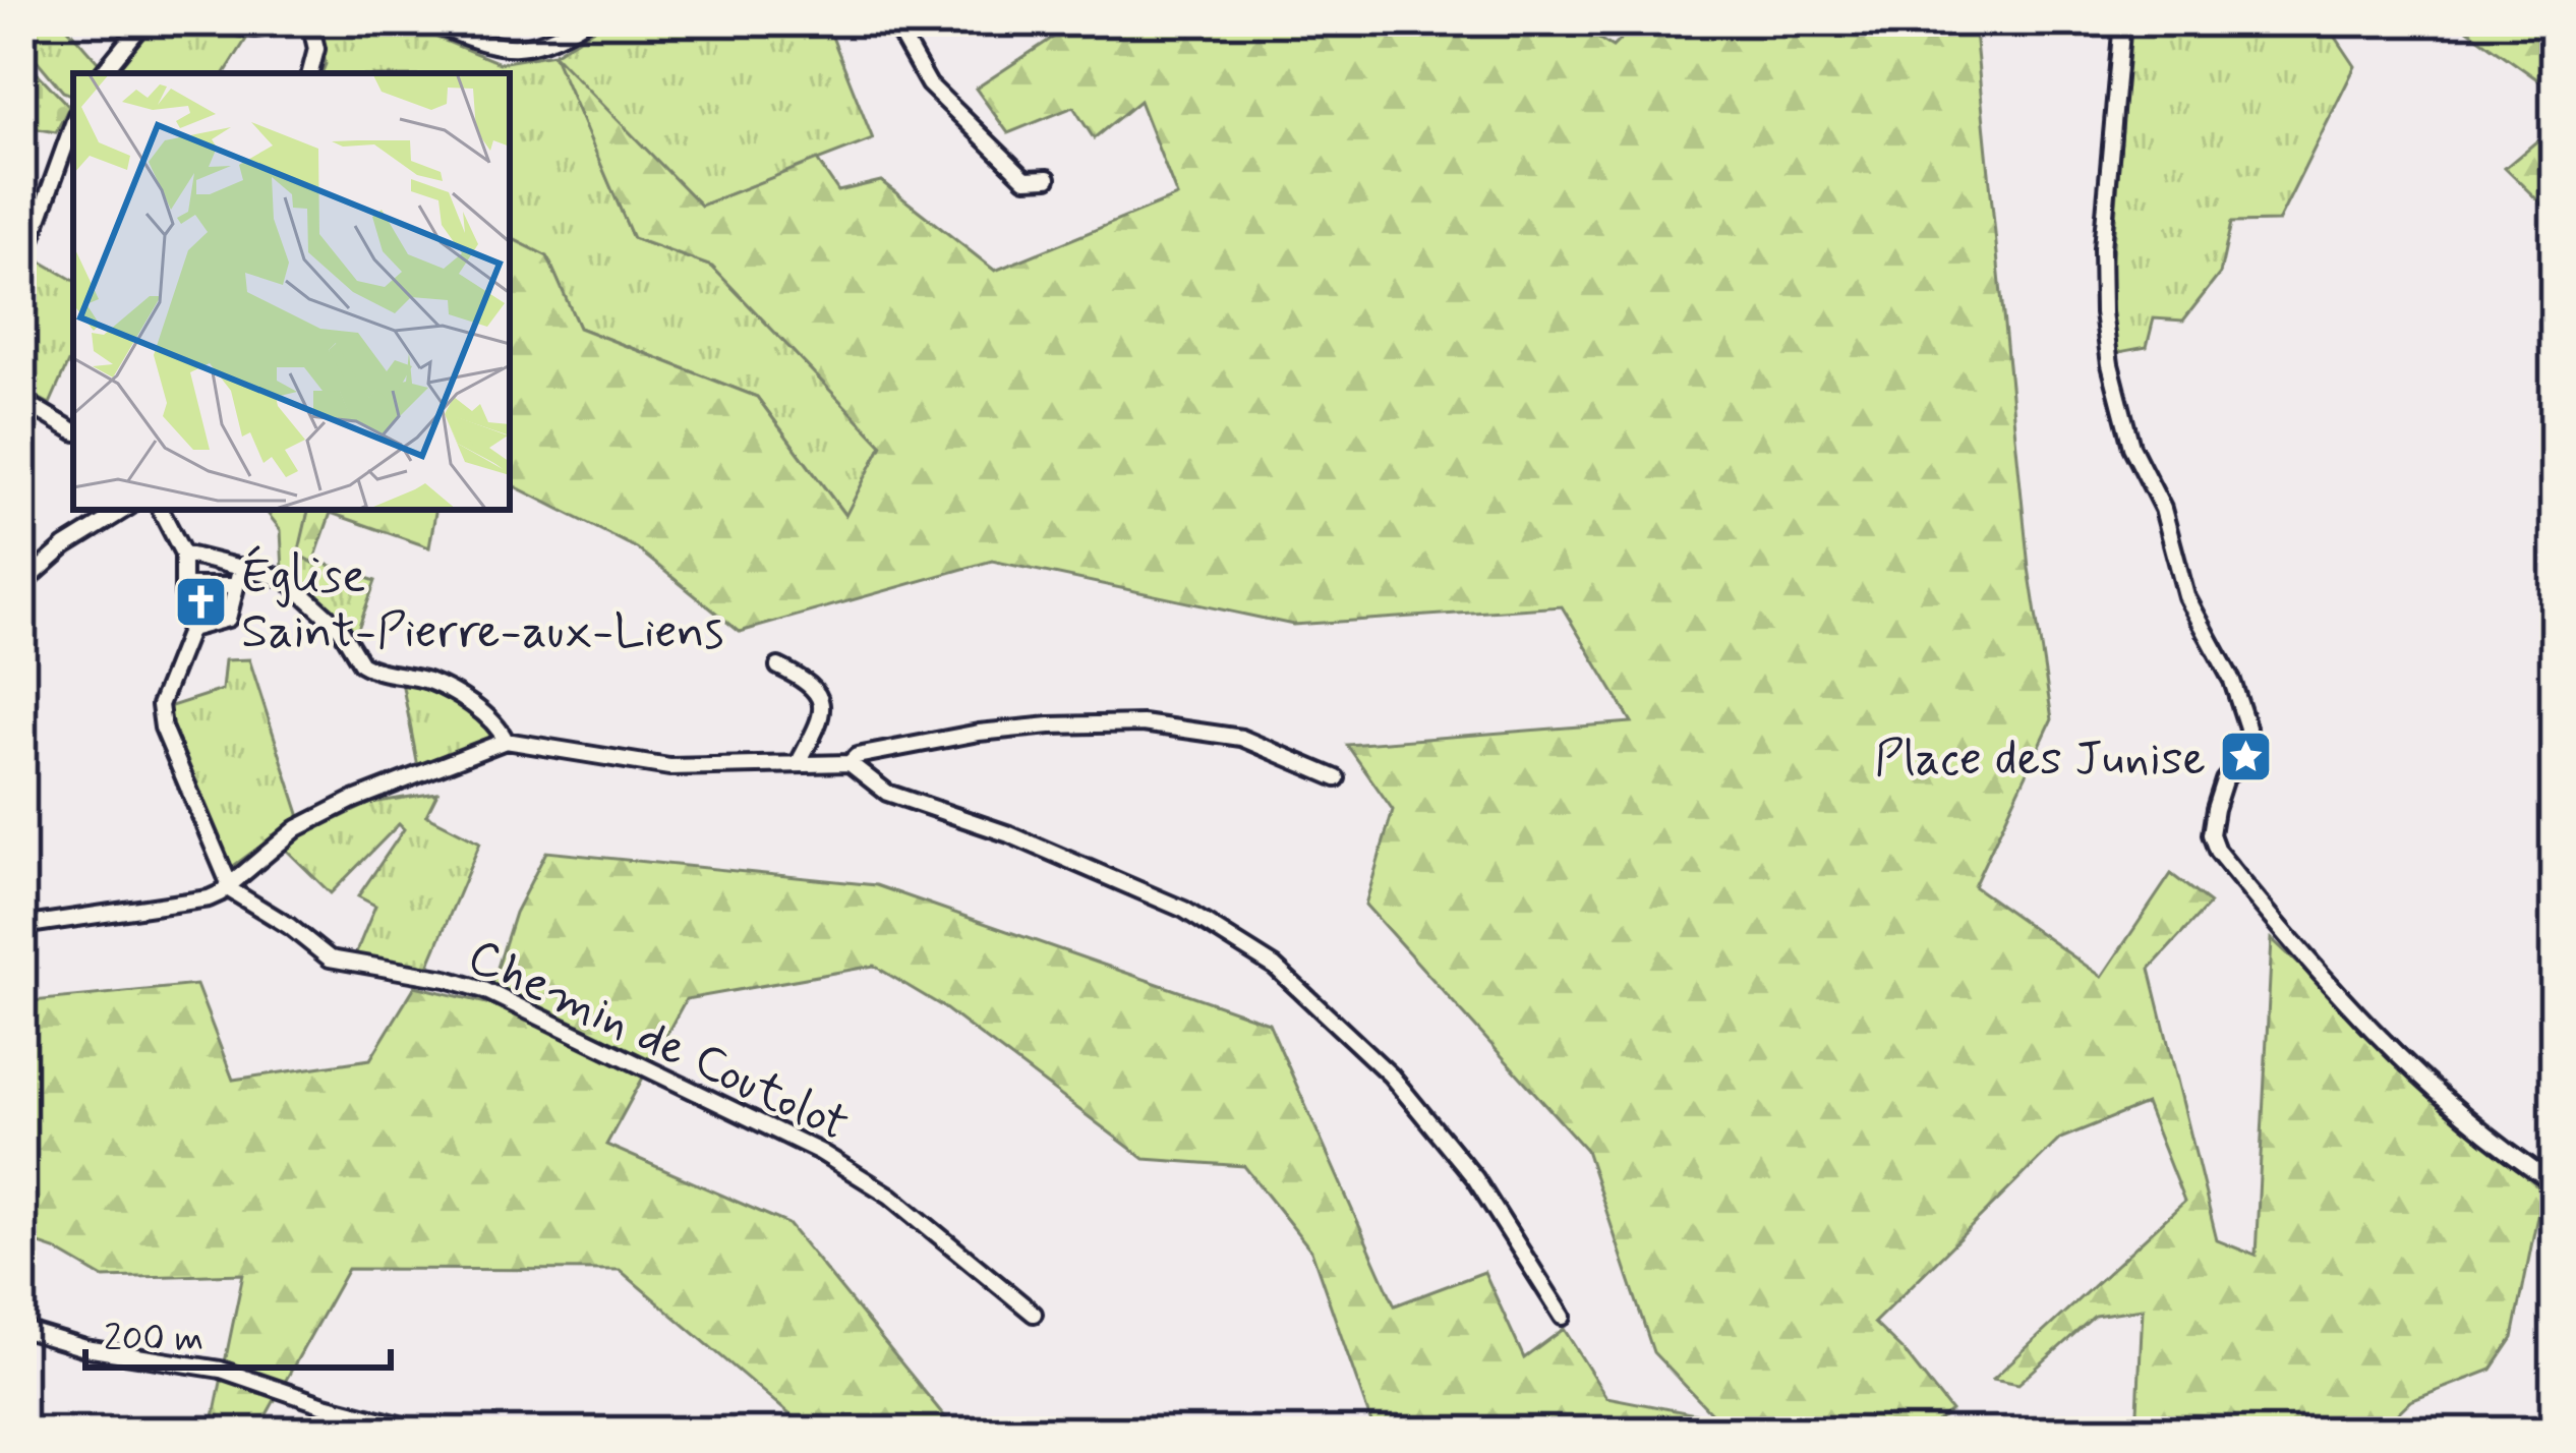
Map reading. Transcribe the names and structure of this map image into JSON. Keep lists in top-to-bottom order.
{
  "streets": {
    "street": ["Chemin de Coutolot"]
  },
  "places": {
    "church": ["Église Saint-Pierre-aux-Liens"],
    "place": ["Place des Junise"]
  },
  "scale_bar": "200 m"
}
